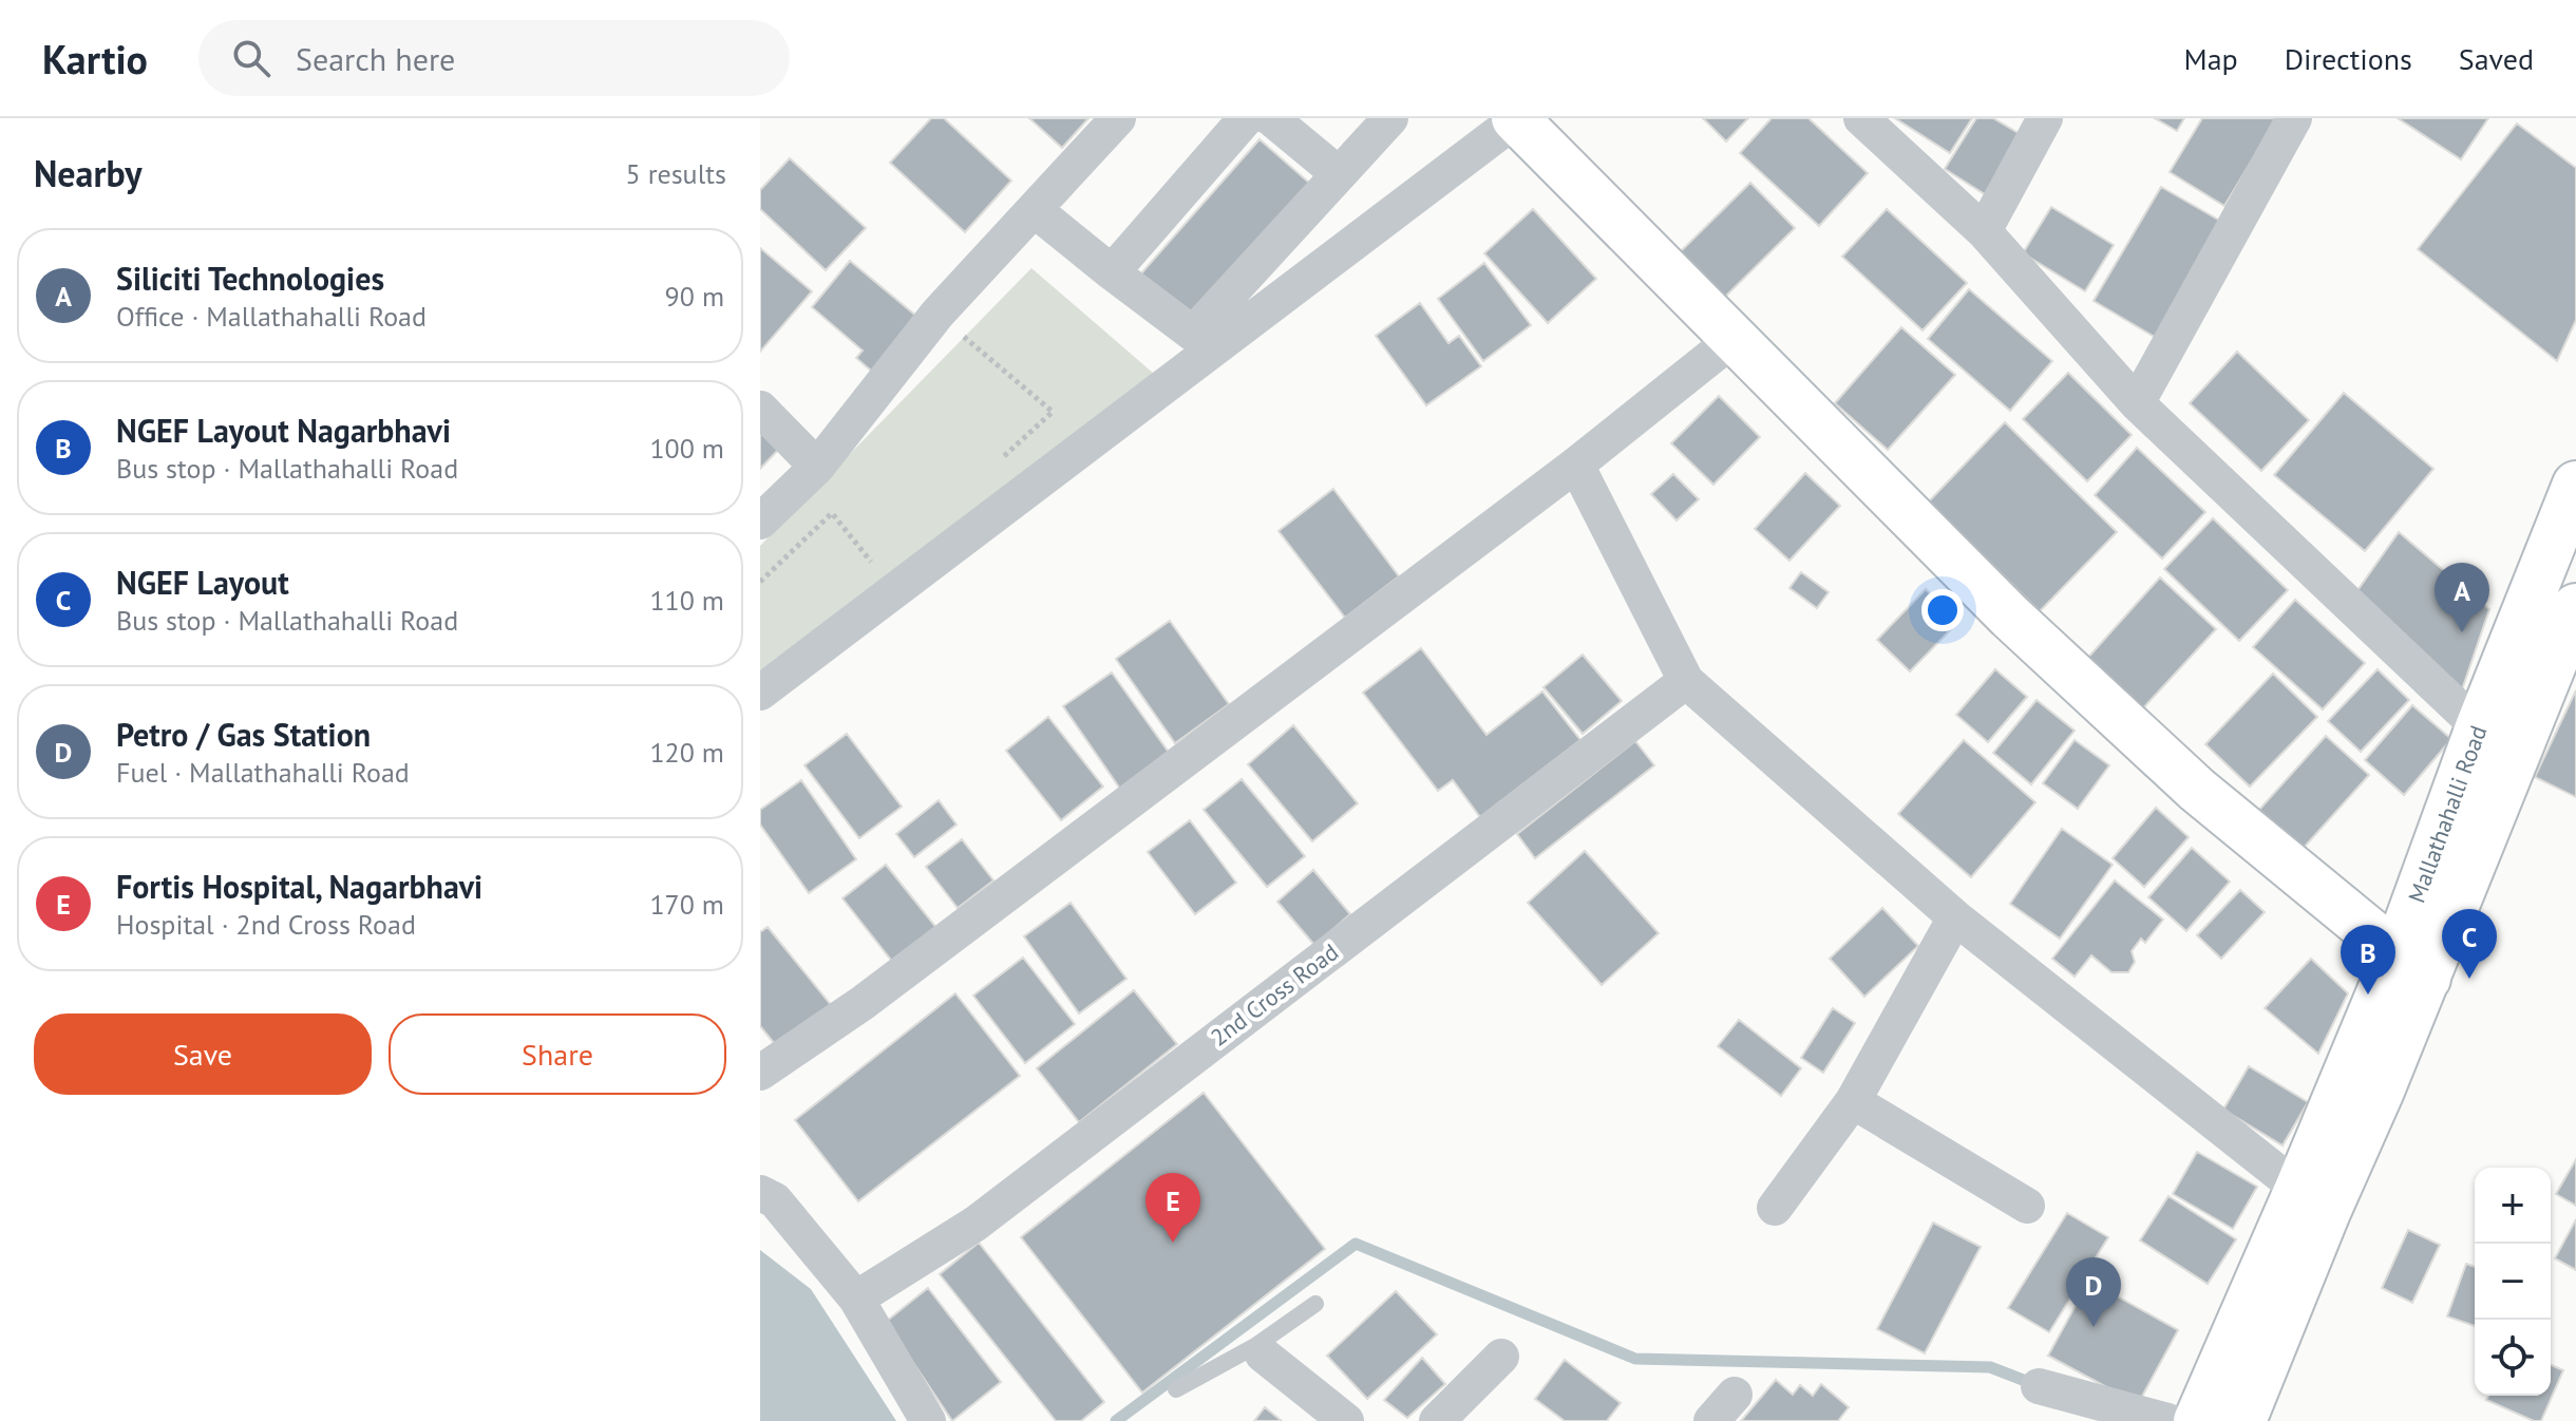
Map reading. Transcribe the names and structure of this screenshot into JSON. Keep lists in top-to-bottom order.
{
  "streets": {
    "main road": ["Mallathahalli Road"],
    "street": ["2nd Cross Road"]
  },
  "page": {
    "header": "Kartio",
    "search": "Search here",
    "nav": ["Map", "Directions", "Saved"],
    "heading": ["Nearby", "5 results"],
    "list": [
      {
        "mark": "A",
        "name": "Siliciti Technologies",
        "note": "Office · Mallathahalli Road",
        "value": "90 m"
      },
      {
        "mark": "B",
        "name": "NGEF Layout Nagarbhavi",
        "note": "Bus stop · Mallathahalli Road",
        "value": "100 m"
      },
      {
        "mark": "C",
        "name": "NGEF Layout",
        "note": "Bus stop · Mallathahalli Road",
        "value": "110 m"
      },
      {
        "mark": "D",
        "name": "Petro / Gas Station",
        "note": "Fuel · Mallathahalli Road",
        "value": "120 m"
      },
      {
        "mark": "E",
        "name": "Fortis Hospital, Nagarbhavi",
        "note": "Hospital · 2nd Cross Road",
        "value": "170 m"
      }
    ],
    "pins": [
      "A",
      "C",
      "B",
      "E",
      "D"
    ],
    "buttons": ["Save", "Share"],
    "map_buttons": ["+", "−"]
  }
}
